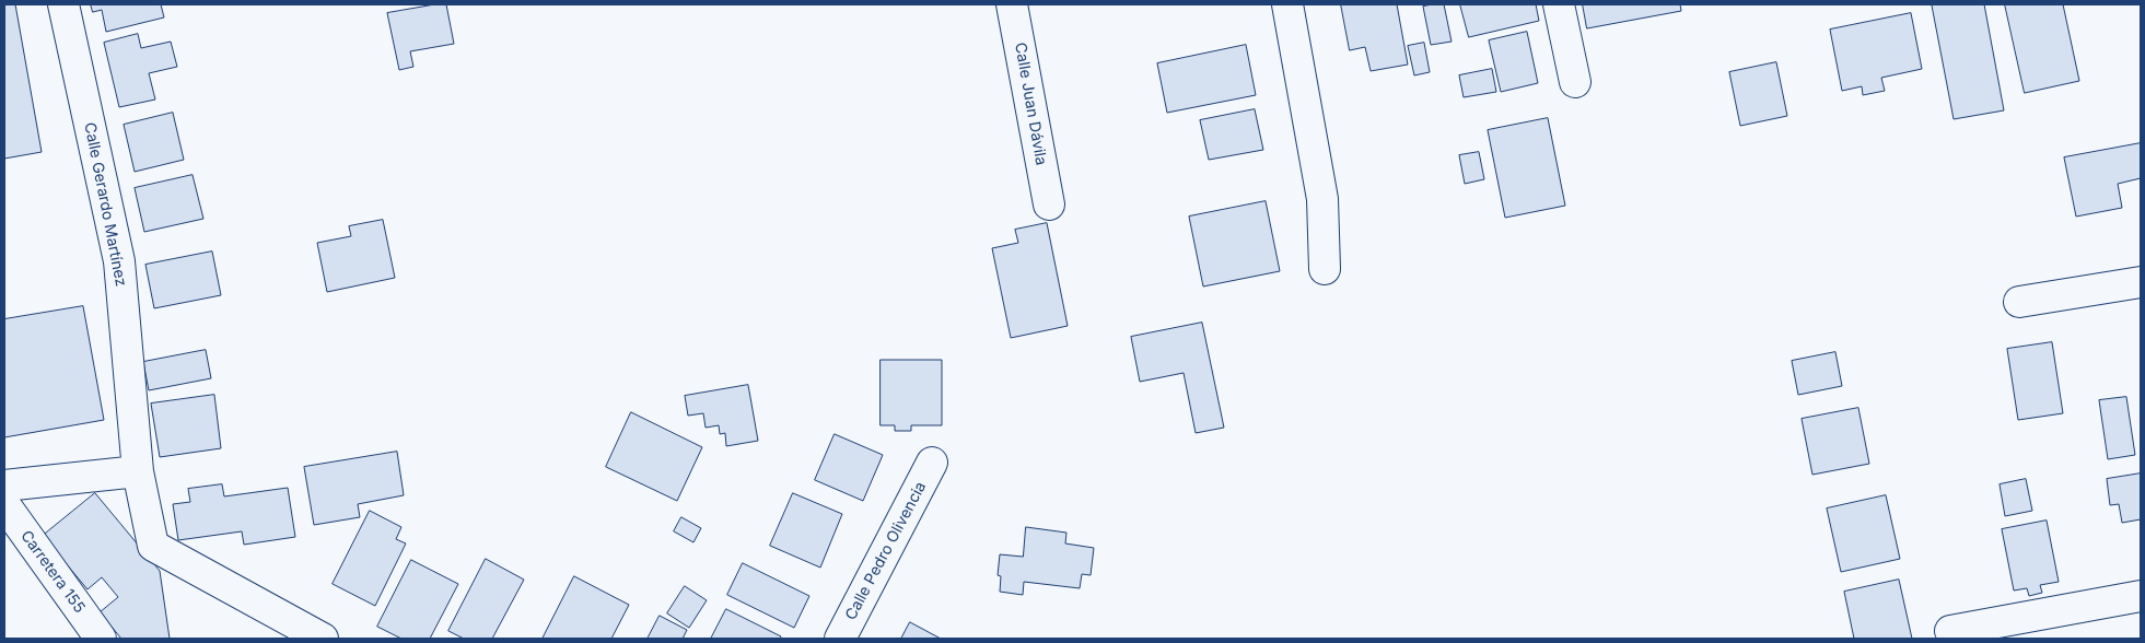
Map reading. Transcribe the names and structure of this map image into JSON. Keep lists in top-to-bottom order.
{
  "streets": {
    "street": [
      "Calle Juan Dávila",
      "Calle Gerardo Martínez",
      "Calle Pedro Olivencia",
      "Carretera 155"
    ]
  }
}
